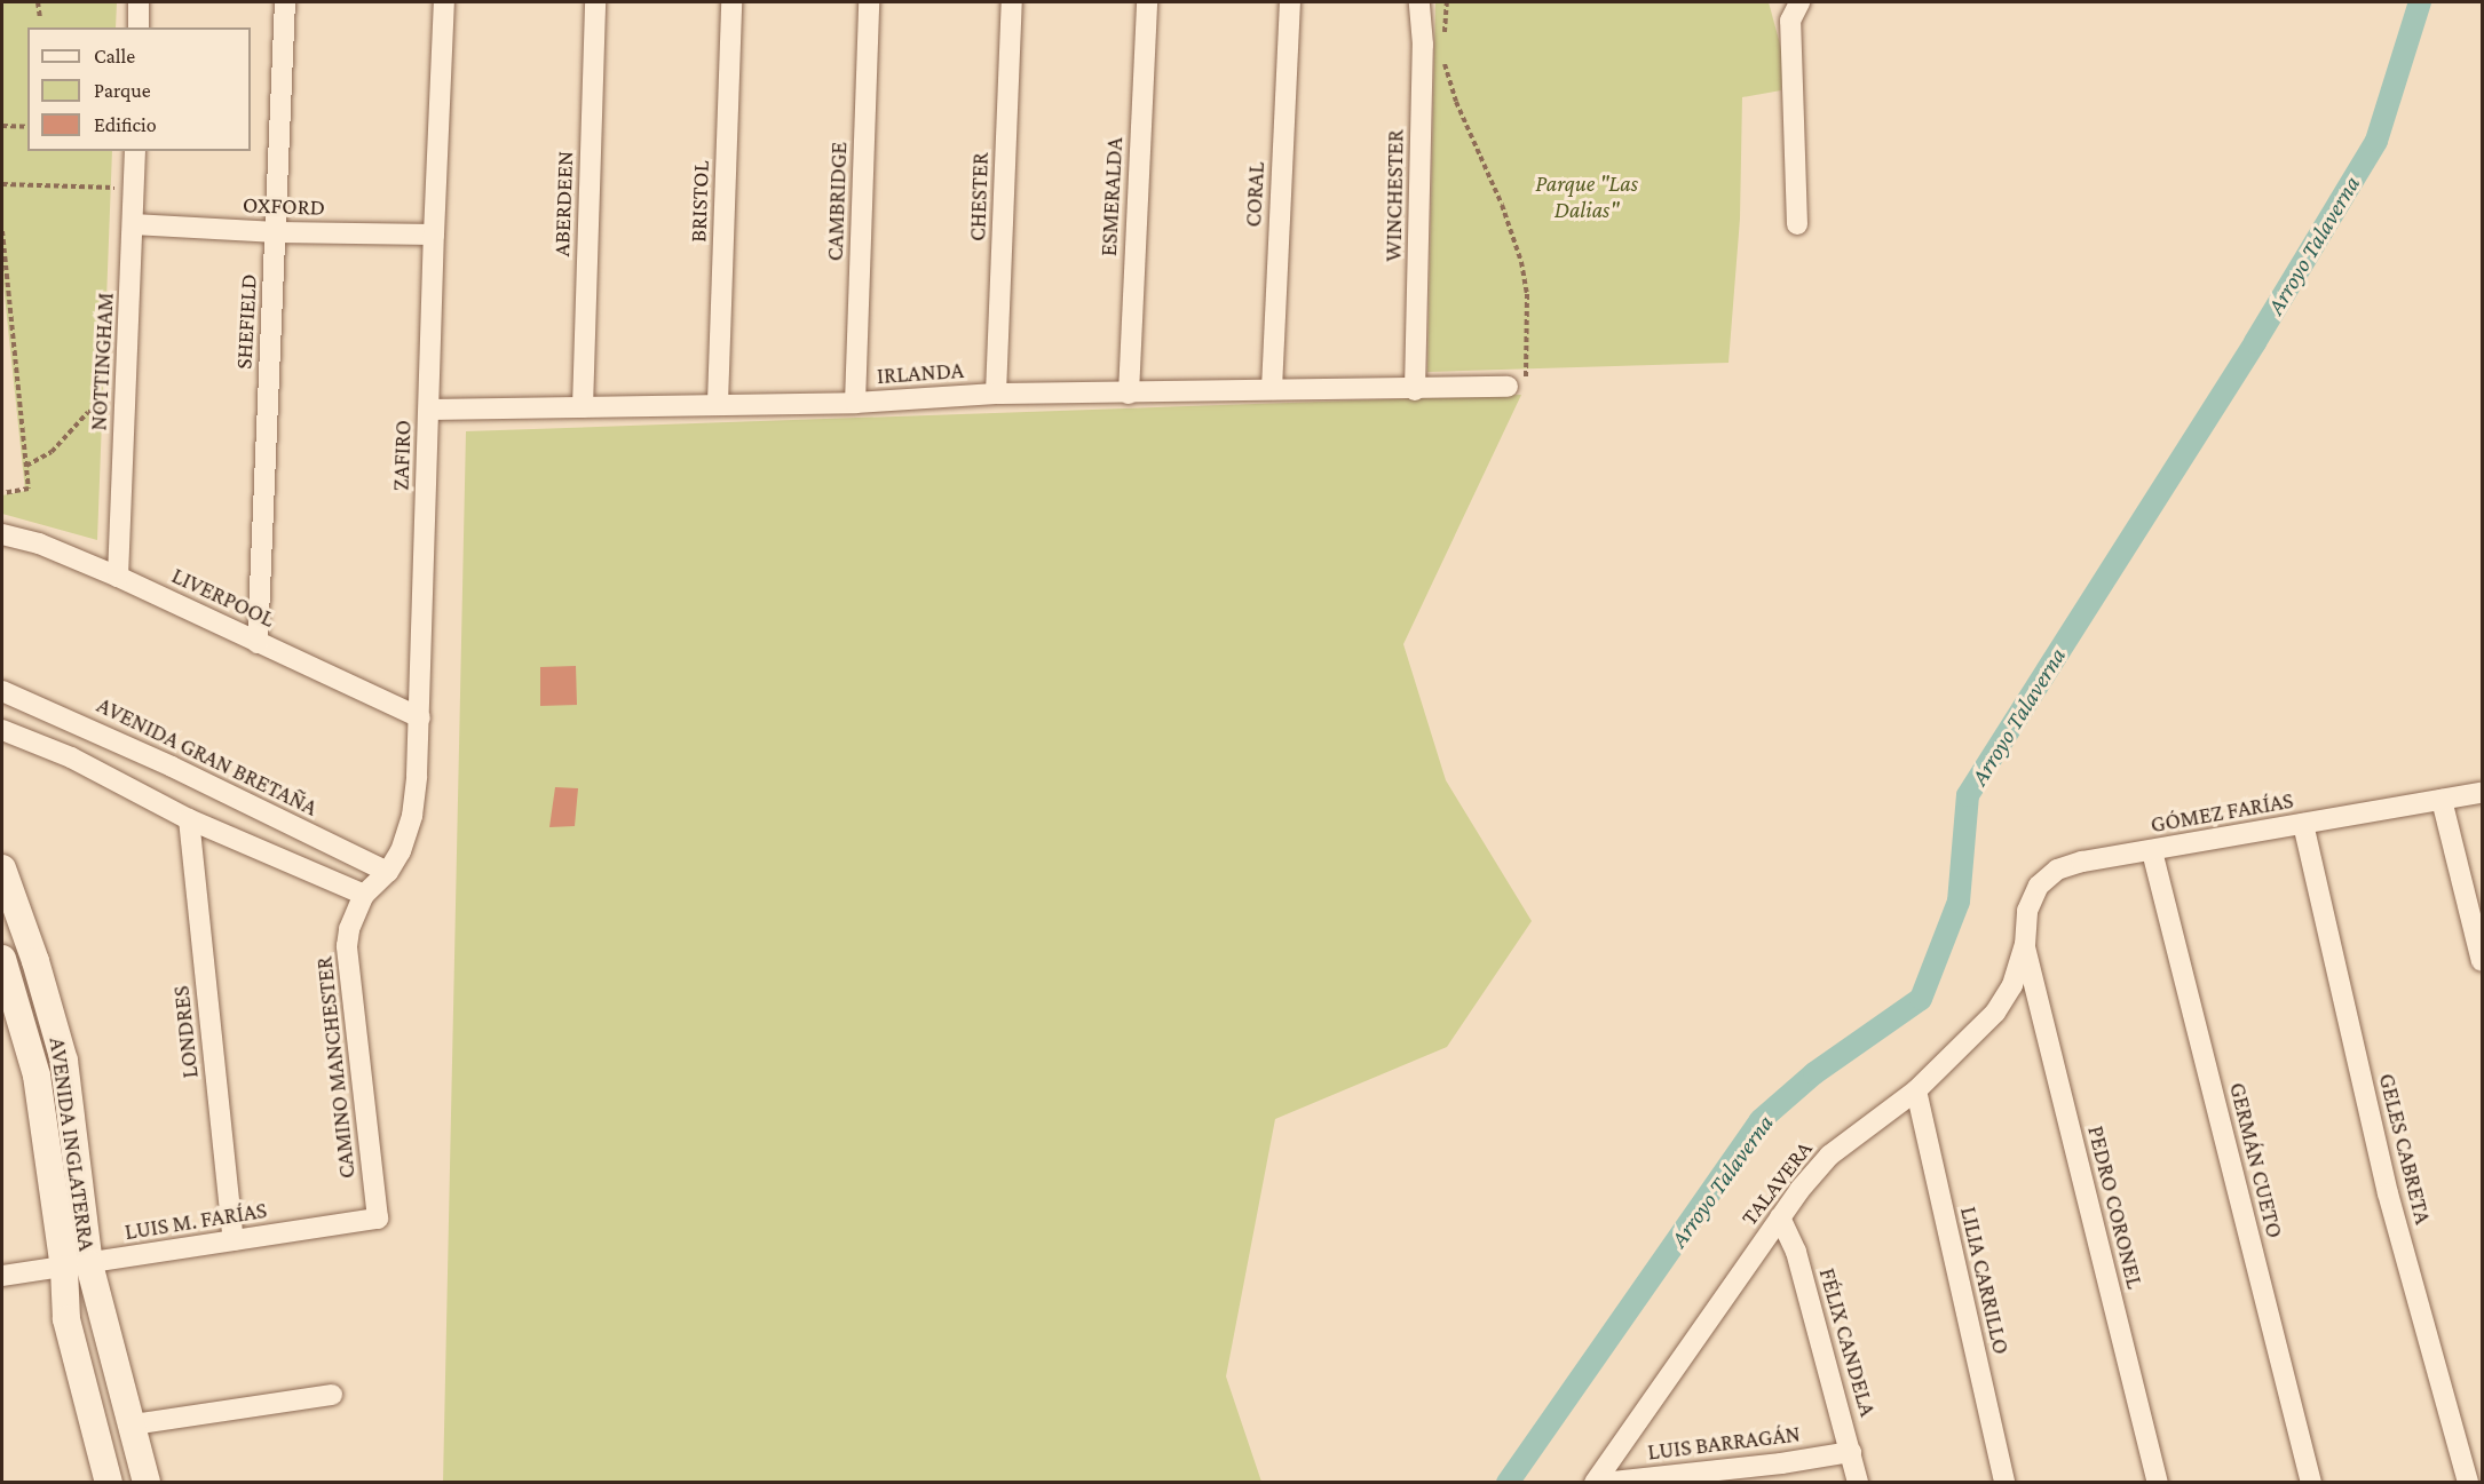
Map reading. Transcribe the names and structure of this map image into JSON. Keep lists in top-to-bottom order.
{
  "streets": {
    "street": [
      "CORAL",
      "WINCHESTER",
      "CHESTER",
      "ESMERALDA",
      "BRISTOL",
      "CAMBRIDGE",
      "ABERDEEN",
      "OXFORD",
      "SHEFIELD",
      "NOTTINGHAM",
      "IRLANDA",
      "ZAFIRO",
      "LIVERPOOL",
      "AVENIDA GRAN BRETAÑA",
      "GÓMEZ FARÍAS",
      "LONDRES",
      "CAMINO MANCHESTER",
      "AVENIDA INGLATERRA",
      "GELES CABRETA",
      "GERMÁN CUETO",
      "TALAVERA",
      "PEDRO CORONEL",
      "LUIS M. FARÍAS",
      "LILIA CARRILLO",
      "FÉLIX CANDELA",
      "LUIS BARRAGÁN"
    ]
  },
  "crossings": [
    ["CORAL", "IRLANDA"],
    ["WINCHESTER", "IRLANDA"],
    ["CHESTER", "IRLANDA"],
    ["ESMERALDA", "IRLANDA"],
    ["BRISTOL", "IRLANDA"],
    ["CAMBRIDGE", "IRLANDA"],
    ["ABERDEEN", "IRLANDA"],
    ["OXFORD", "SHEFIELD"],
    ["OXFORD", "NOTTINGHAM"],
    ["OXFORD", "ZAFIRO"],
    ["SHEFIELD", "LIVERPOOL"],
    ["NOTTINGHAM", "LIVERPOOL"],
    ["IRLANDA", "ZAFIRO"],
    ["ZAFIRO", "LIVERPOOL"],
    ["ZAFIRO", "AVENIDA GRAN BRETAÑA"],
    ["ZAFIRO", "CAMINO MANCHESTER"],
    ["GÓMEZ FARÍAS", "GELES CABRETA"],
    ["GÓMEZ FARÍAS", "GERMÁN CUETO"],
    ["GÓMEZ FARÍAS", "TALAVERA"],
    ["GÓMEZ FARÍAS", "PEDRO CORONEL"],
    ["LONDRES", "LUIS M. FARÍAS"],
    ["CAMINO MANCHESTER", "LUIS M. FARÍAS"],
    ["AVENIDA INGLATERRA", "LUIS M. FARÍAS"],
    ["TALAVERA", "PEDRO CORONEL"],
    ["TALAVERA", "LILIA CARRILLO"],
    ["TALAVERA", "FÉLIX CANDELA"],
    ["FÉLIX CANDELA", "LUIS BARRAGÁN"]
  ],
  "water": ["Arroyo Talaverna"],
  "parks": ["Parque \"Las Dalias\""],
  "legend": ["Calle", "Parque", "Edificio"]
}
